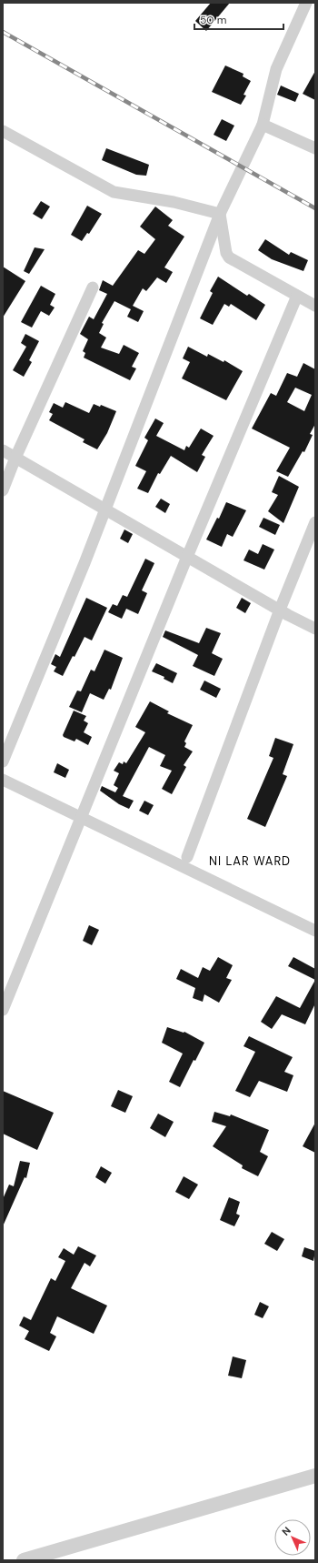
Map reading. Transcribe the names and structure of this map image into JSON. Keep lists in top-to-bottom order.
{
  "districts": ["NI LAR WARD"],
  "scale_bar": "50 m",
  "north": "top left"
}
